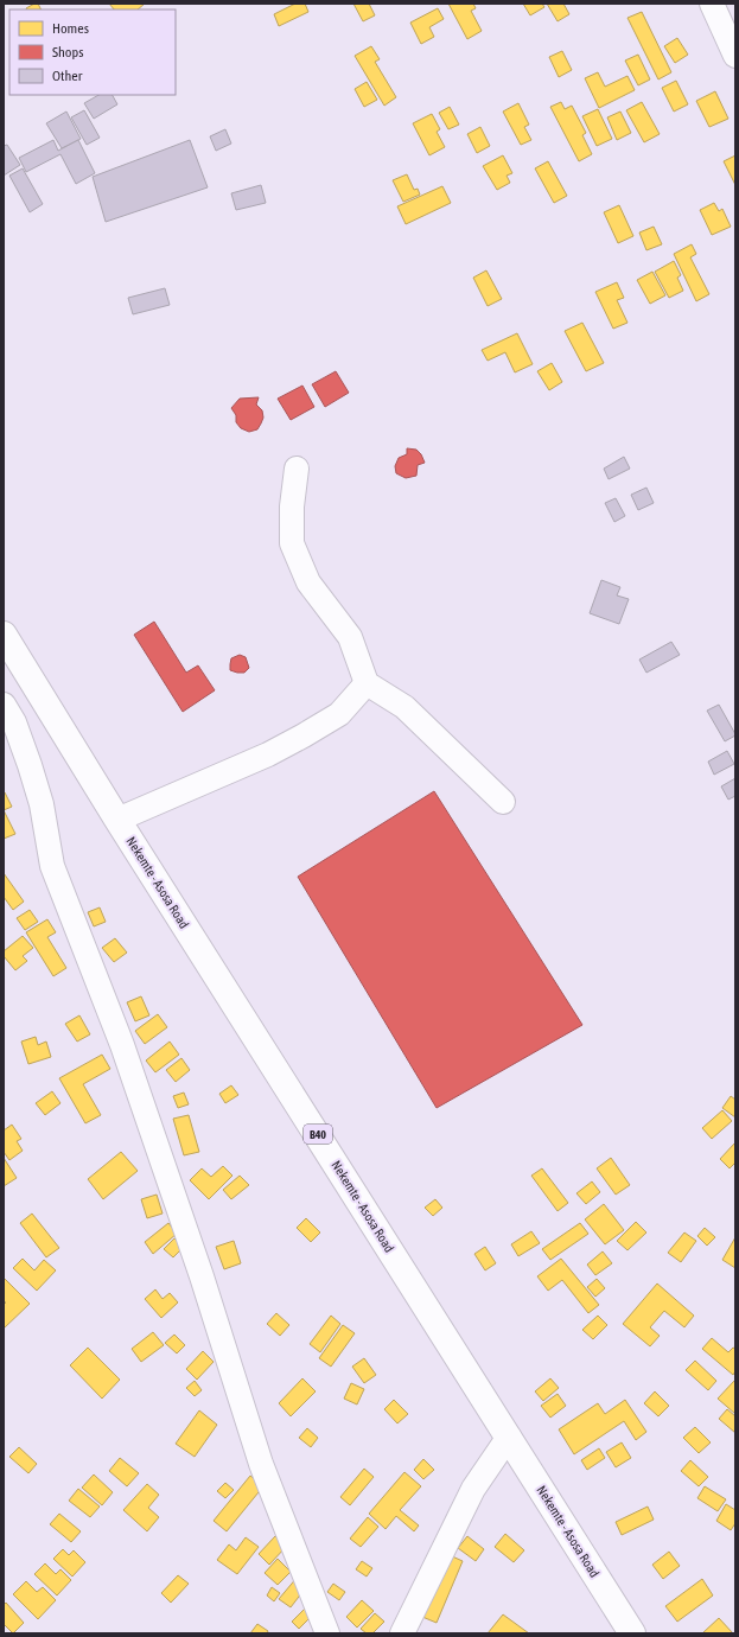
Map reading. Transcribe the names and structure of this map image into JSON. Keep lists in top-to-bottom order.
{
  "streets": {
    "highway": ["Nekemte - Asosa Road", "B40"]
  },
  "legend": ["Homes", "Shops", "Other"]
}
